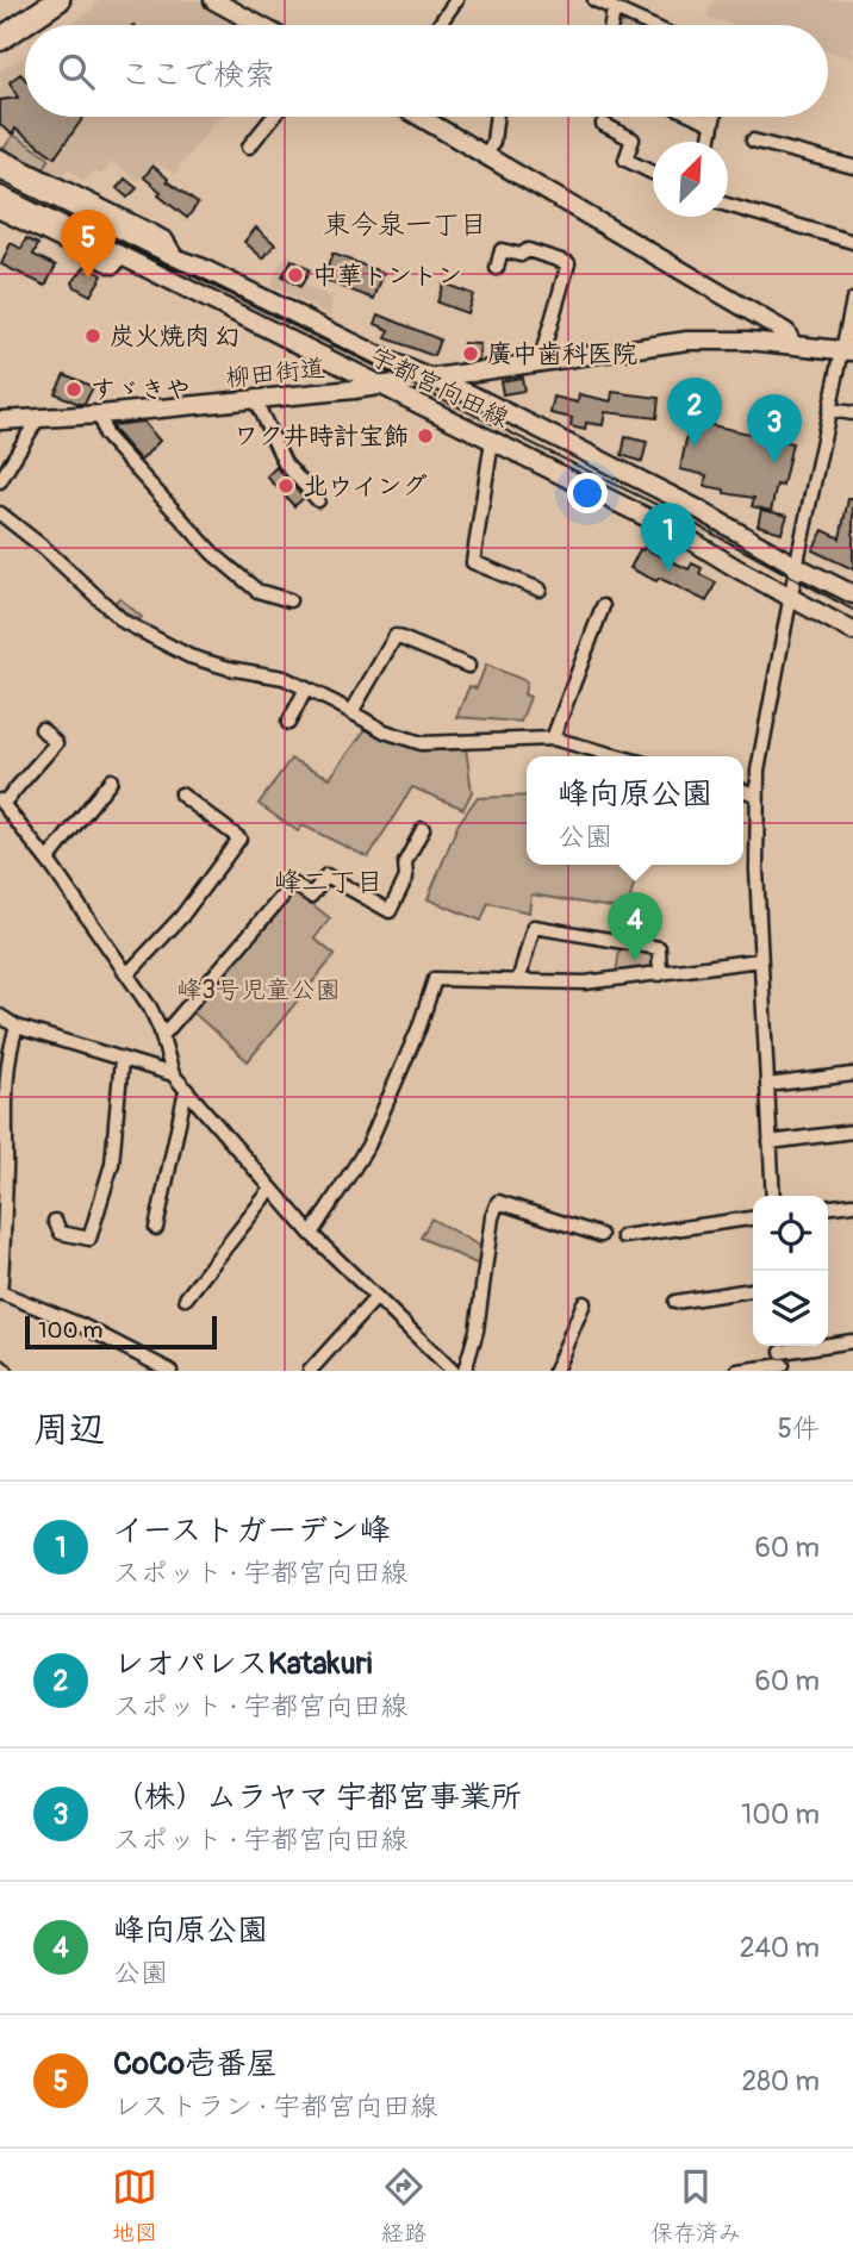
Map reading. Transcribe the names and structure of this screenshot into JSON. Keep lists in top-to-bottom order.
{
  "streets": {
    "main road": ["柳田街道", "宇都宮向田線"]
  },
  "crossings": [
    ["柳田街道", "宇都宮向田線"]
  ],
  "districts": ["東今泉一丁目", "峰二丁目"],
  "parks": ["峰3号児童公園"],
  "places": [
    "中華トントン",
    "炭火焼肉 幻",
    "廣中歯科医院",
    "すゞきや",
    "ワク井時計宝飾",
    "北ウイング"
  ],
  "scale_bar": "100 m",
  "north": "top right",
  "page": {
    "search": "ここで検索",
    "pins": [
      "5",
      "2",
      "3",
      "1",
      "4"
    ],
    "popup": ["峰向原公園", "公園"],
    "scale": "100 m",
    "heading": ["周辺", "5件"],
    "list": [
      {
        "mark": "1",
        "name": "イーストガーデン峰",
        "note": "スポット · 宇都宮向田線",
        "value": "60 m"
      },
      {
        "mark": "2",
        "name": "レオパレスKatakuri",
        "note": "スポット · 宇都宮向田線",
        "value": "60 m"
      },
      {
        "mark": "3",
        "name": "（株）ムラヤマ 宇都宮事業所",
        "note": "スポット · 宇都宮向田線",
        "value": "100 m"
      },
      {
        "mark": "4",
        "name": "峰向原公園",
        "note": "公園",
        "value": "240 m"
      },
      {
        "mark": "5",
        "name": "CoCo壱番屋",
        "note": "レストラン · 宇都宮向田線",
        "value": "280 m"
      }
    ],
    "nav": ["地図", "経路", "保存済み"]
  }
}
